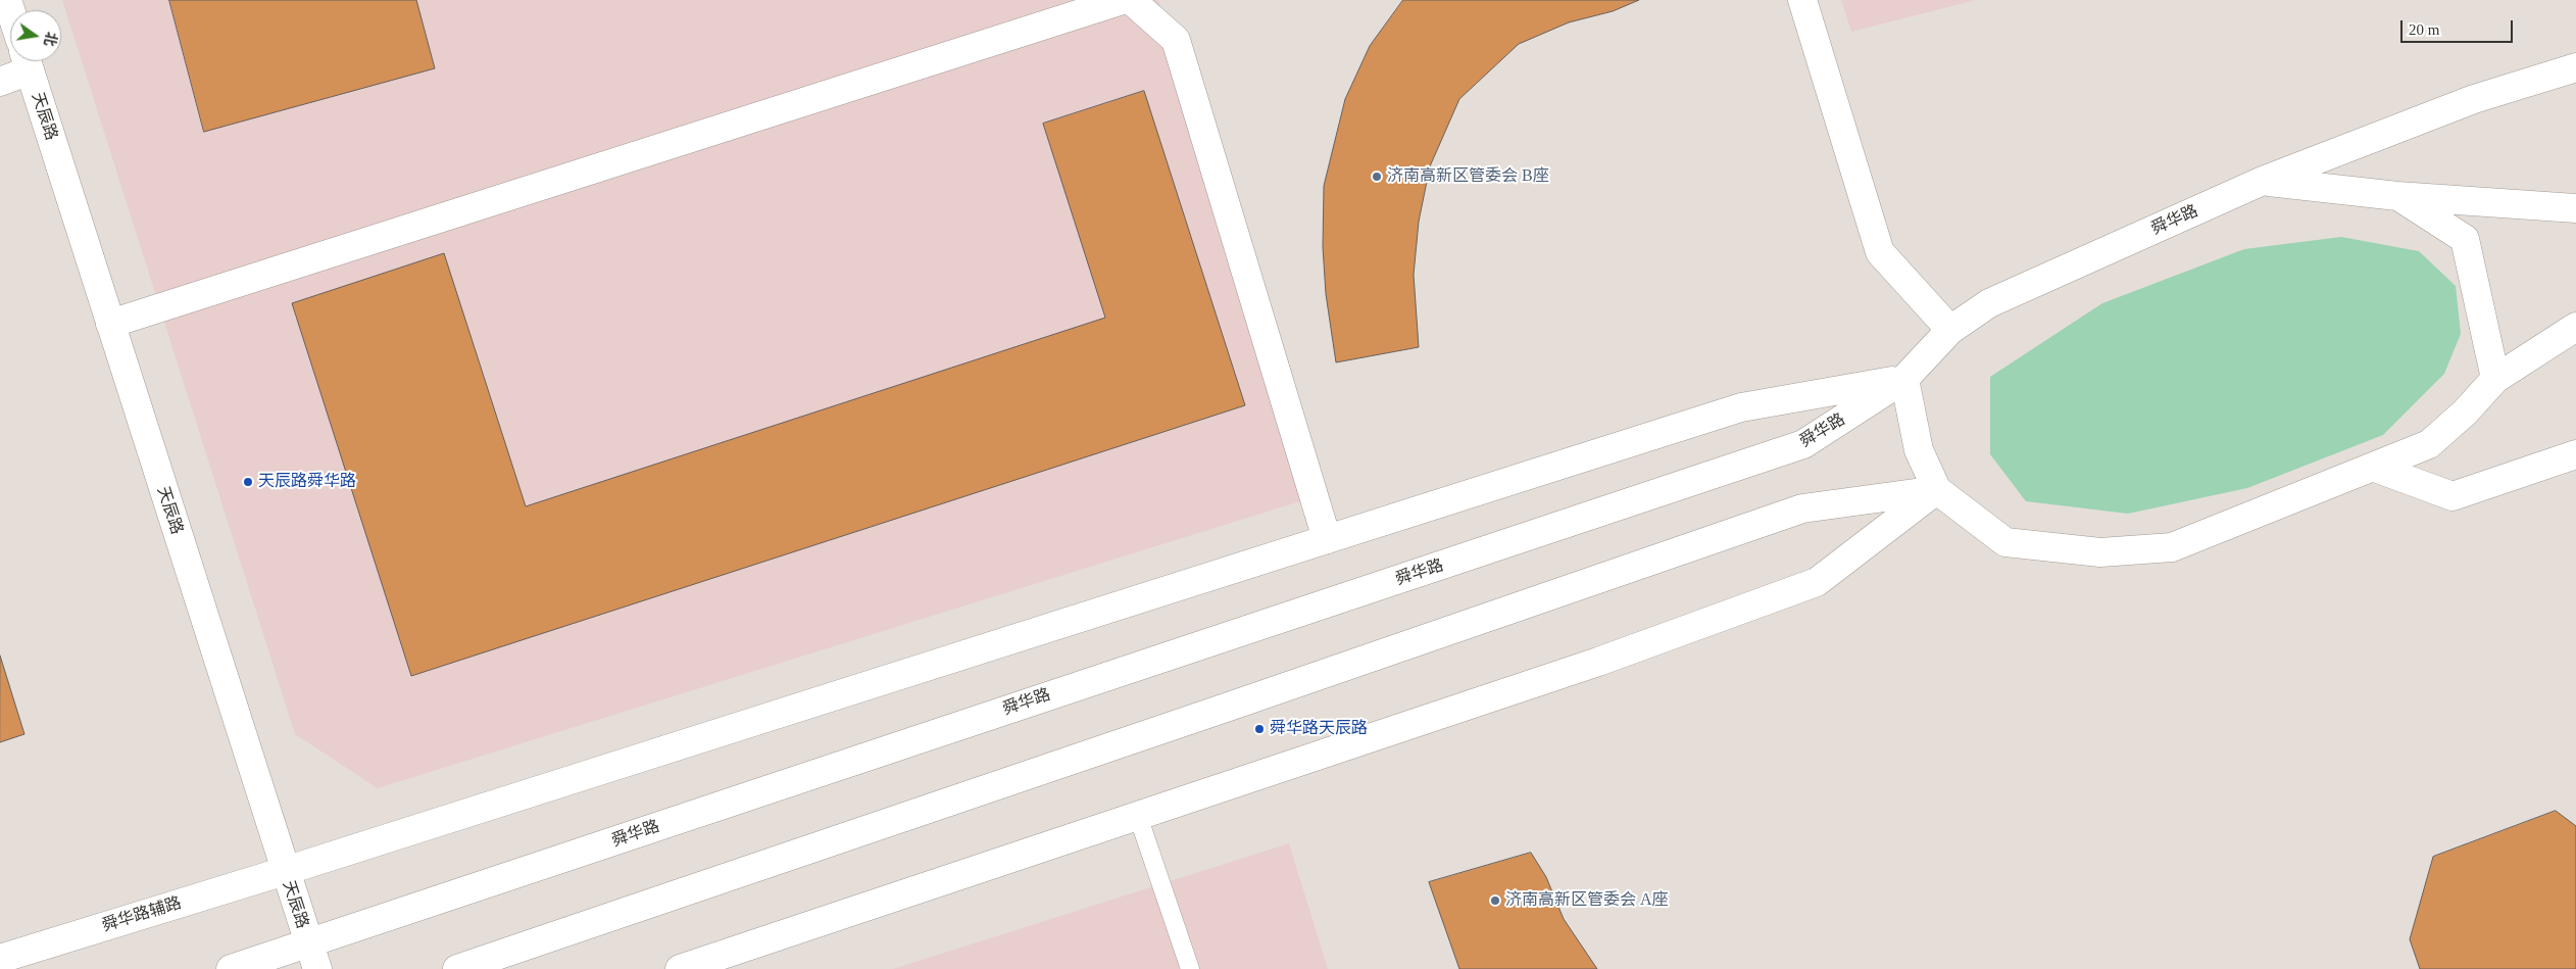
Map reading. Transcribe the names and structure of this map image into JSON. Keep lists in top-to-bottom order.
{
  "streets": {
    "main road": ["天辰路", "舜华路", "舜华路辅路"]
  },
  "crossings": [
    ["天辰路", "舜华路"],
    ["天辰路", "舜华路辅路"],
    ["舜华路", "舜华路辅路"]
  ],
  "places": [
    "济南高新区管委会 B座",
    "天辰路舜华路",
    "舜华路天辰路",
    "济南高新区管委会 A座"
  ],
  "scale_bar": "20 m",
  "north": "right"
}
